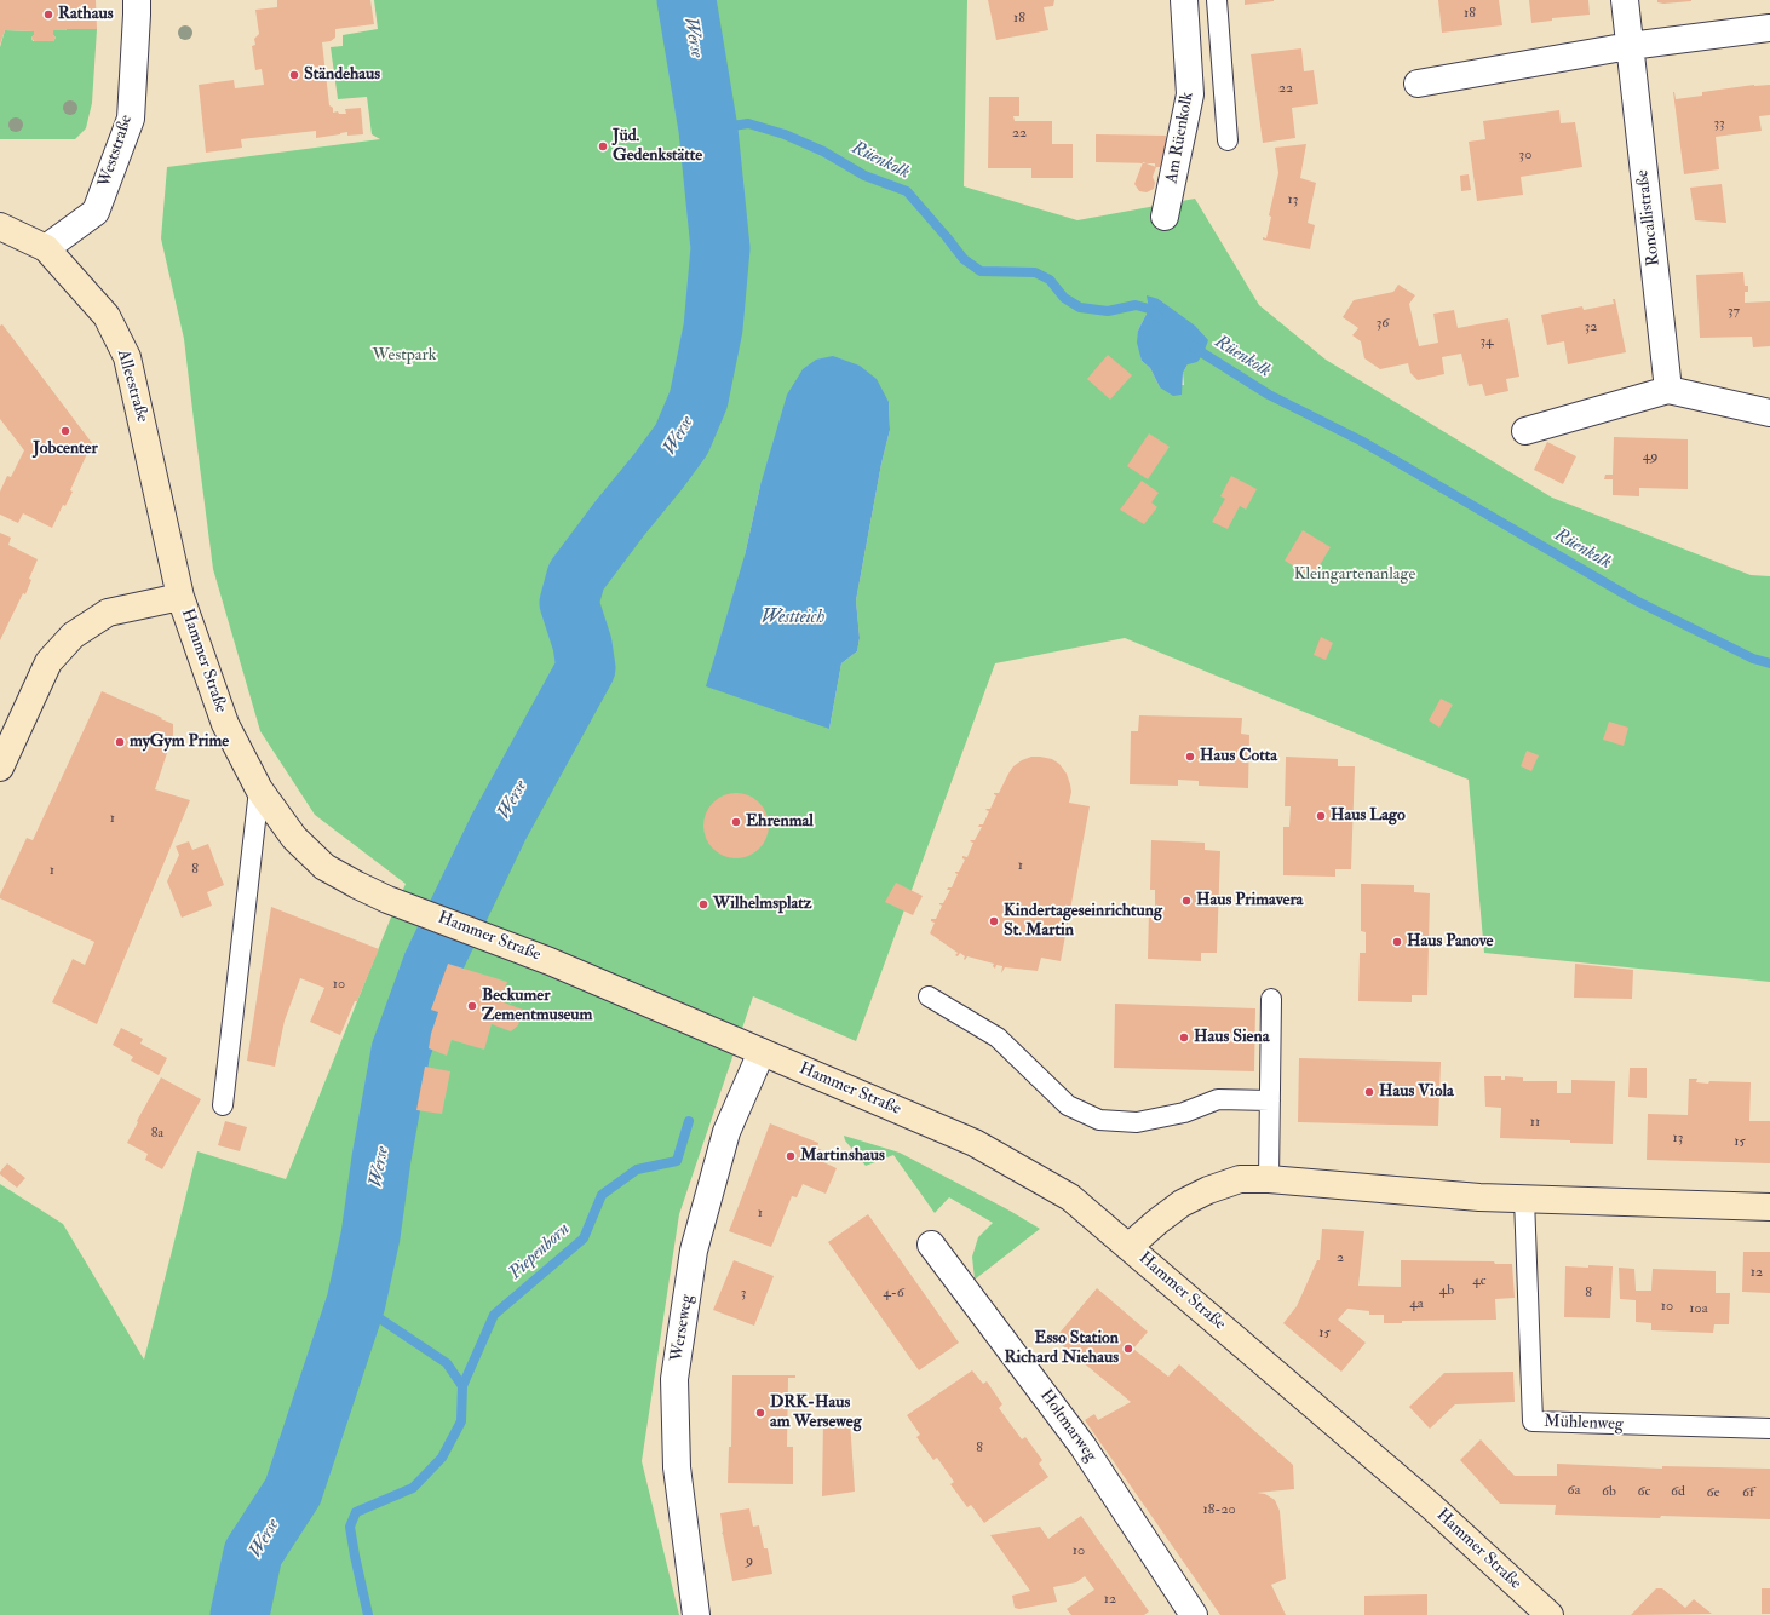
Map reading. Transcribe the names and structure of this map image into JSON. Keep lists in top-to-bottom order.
{
  "streets": {
    "main road": ["Alleestraße", "Hammer Straße"],
    "street": [
      "Am Rüenkolk",
      "Weststraße",
      "Roncallistraße",
      "Werseweg",
      "Holtmarweg"
    ],
    "lane": ["Mühlenweg"]
  },
  "crossings": [
    ["Weststraße", "Alleestraße"],
    ["Alleestraße", "Hammer Straße"],
    ["Hammer Straße", "Werseweg"]
  ],
  "water": [
    "Werse",
    "Rüenkolk",
    "Westteich",
    "Piepenborn"
  ],
  "parks": ["Westpark", "Kleingartenanlage"],
  "places": [
    "Rathaus",
    "Ständehaus",
    "Jüd. Gedenkstätte",
    "Jobcenter",
    "myGym Prime",
    "Haus Cotta",
    "Haus Lago",
    "Ehrenmal",
    "Haus Primavera",
    "Wilhelmsplatz",
    "Kindertageseinrichtung St. Martin",
    "Haus Panove",
    "Beckumer Zementmuseum",
    "Haus Siena",
    "Haus Viola",
    "Martinshaus",
    "Esso Station Richard Niehaus",
    "DRK-Haus am Werseweg"
  ],
  "house_numbers": [
    "18",
    "18",
    "22",
    "33",
    "22",
    "30",
    "13",
    "37",
    "36",
    "32",
    "34",
    "49",
    "1",
    "1",
    "8",
    "1",
    "10",
    "11",
    "8a",
    "13",
    "15",
    "1",
    "2",
    "12",
    "4c",
    "4b",
    "3",
    "4-6",
    "8",
    "4a",
    "10",
    "10a",
    "15",
    "8",
    "6a",
    "6b",
    "6c",
    "6d",
    "6e",
    "6f",
    "18-20",
    "10",
    "9",
    "12"
  ]
}
